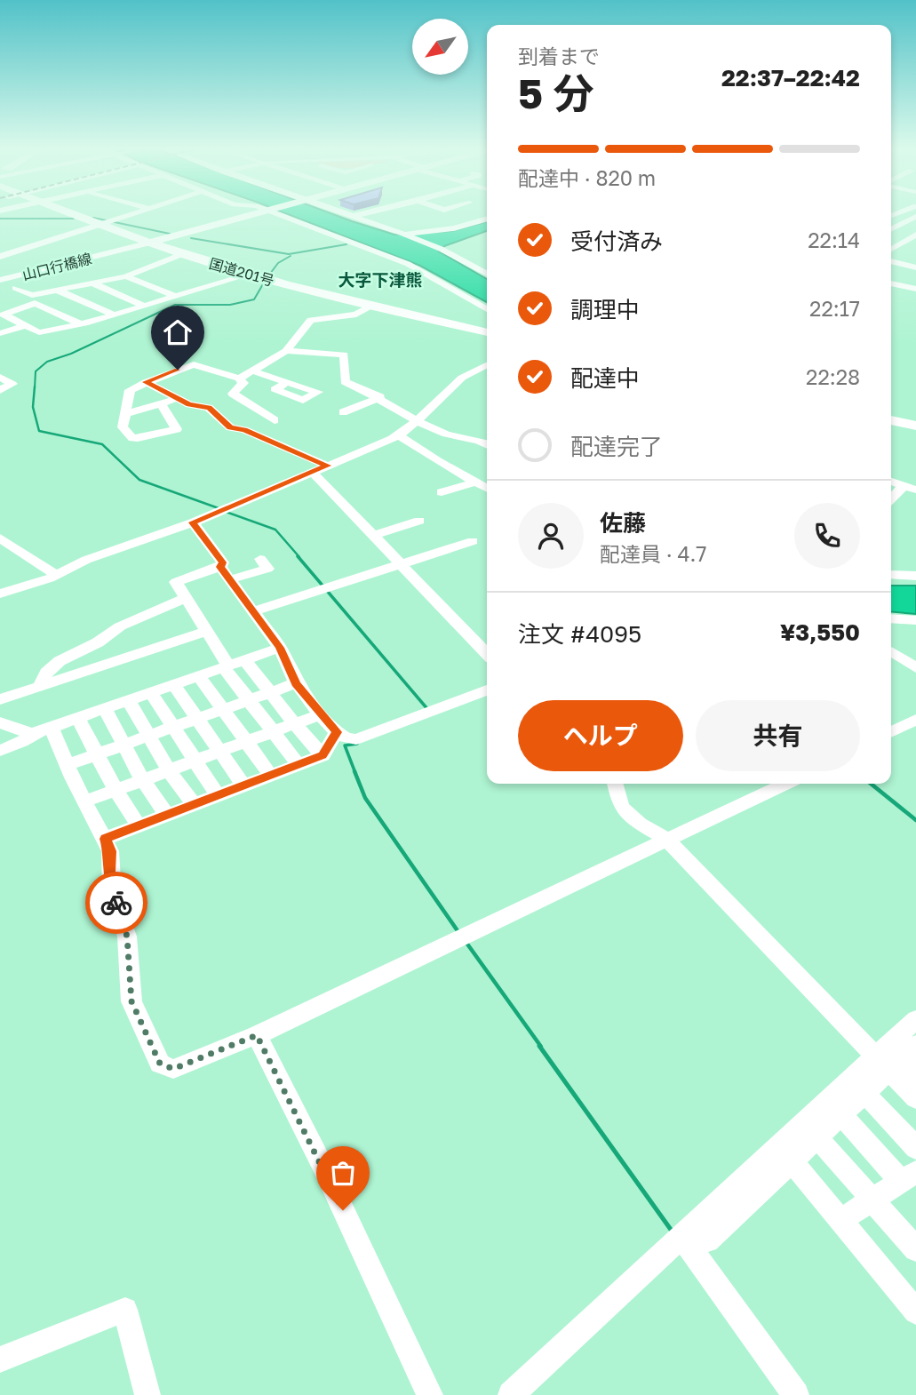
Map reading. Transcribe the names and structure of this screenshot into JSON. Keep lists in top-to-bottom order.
{
  "streets": {
    "highway": ["国道201号"],
    "main road": ["山口行橋線"]
  },
  "crossings": [
    ["山口行橋線", "国道201号"]
  ],
  "districts": ["大字下津熊"],
  "north": "bottom left",
  "page": {
    "heading": ["5 分", "到着まで", "22:37–22:42"],
    "panel": [
      "佐藤",
      "配達員 · 4.7",
      "注文 #4095",
      "¥3,550"
    ],
    "bar": "配達中 · 820 m",
    "list": [
      ["受付済み", "22:14"],
      ["調理中", "22:17"],
      ["配達中", "22:28"],
      "配達完了"
    ],
    "buttons": ["ヘルプ", "共有"]
  }
}
